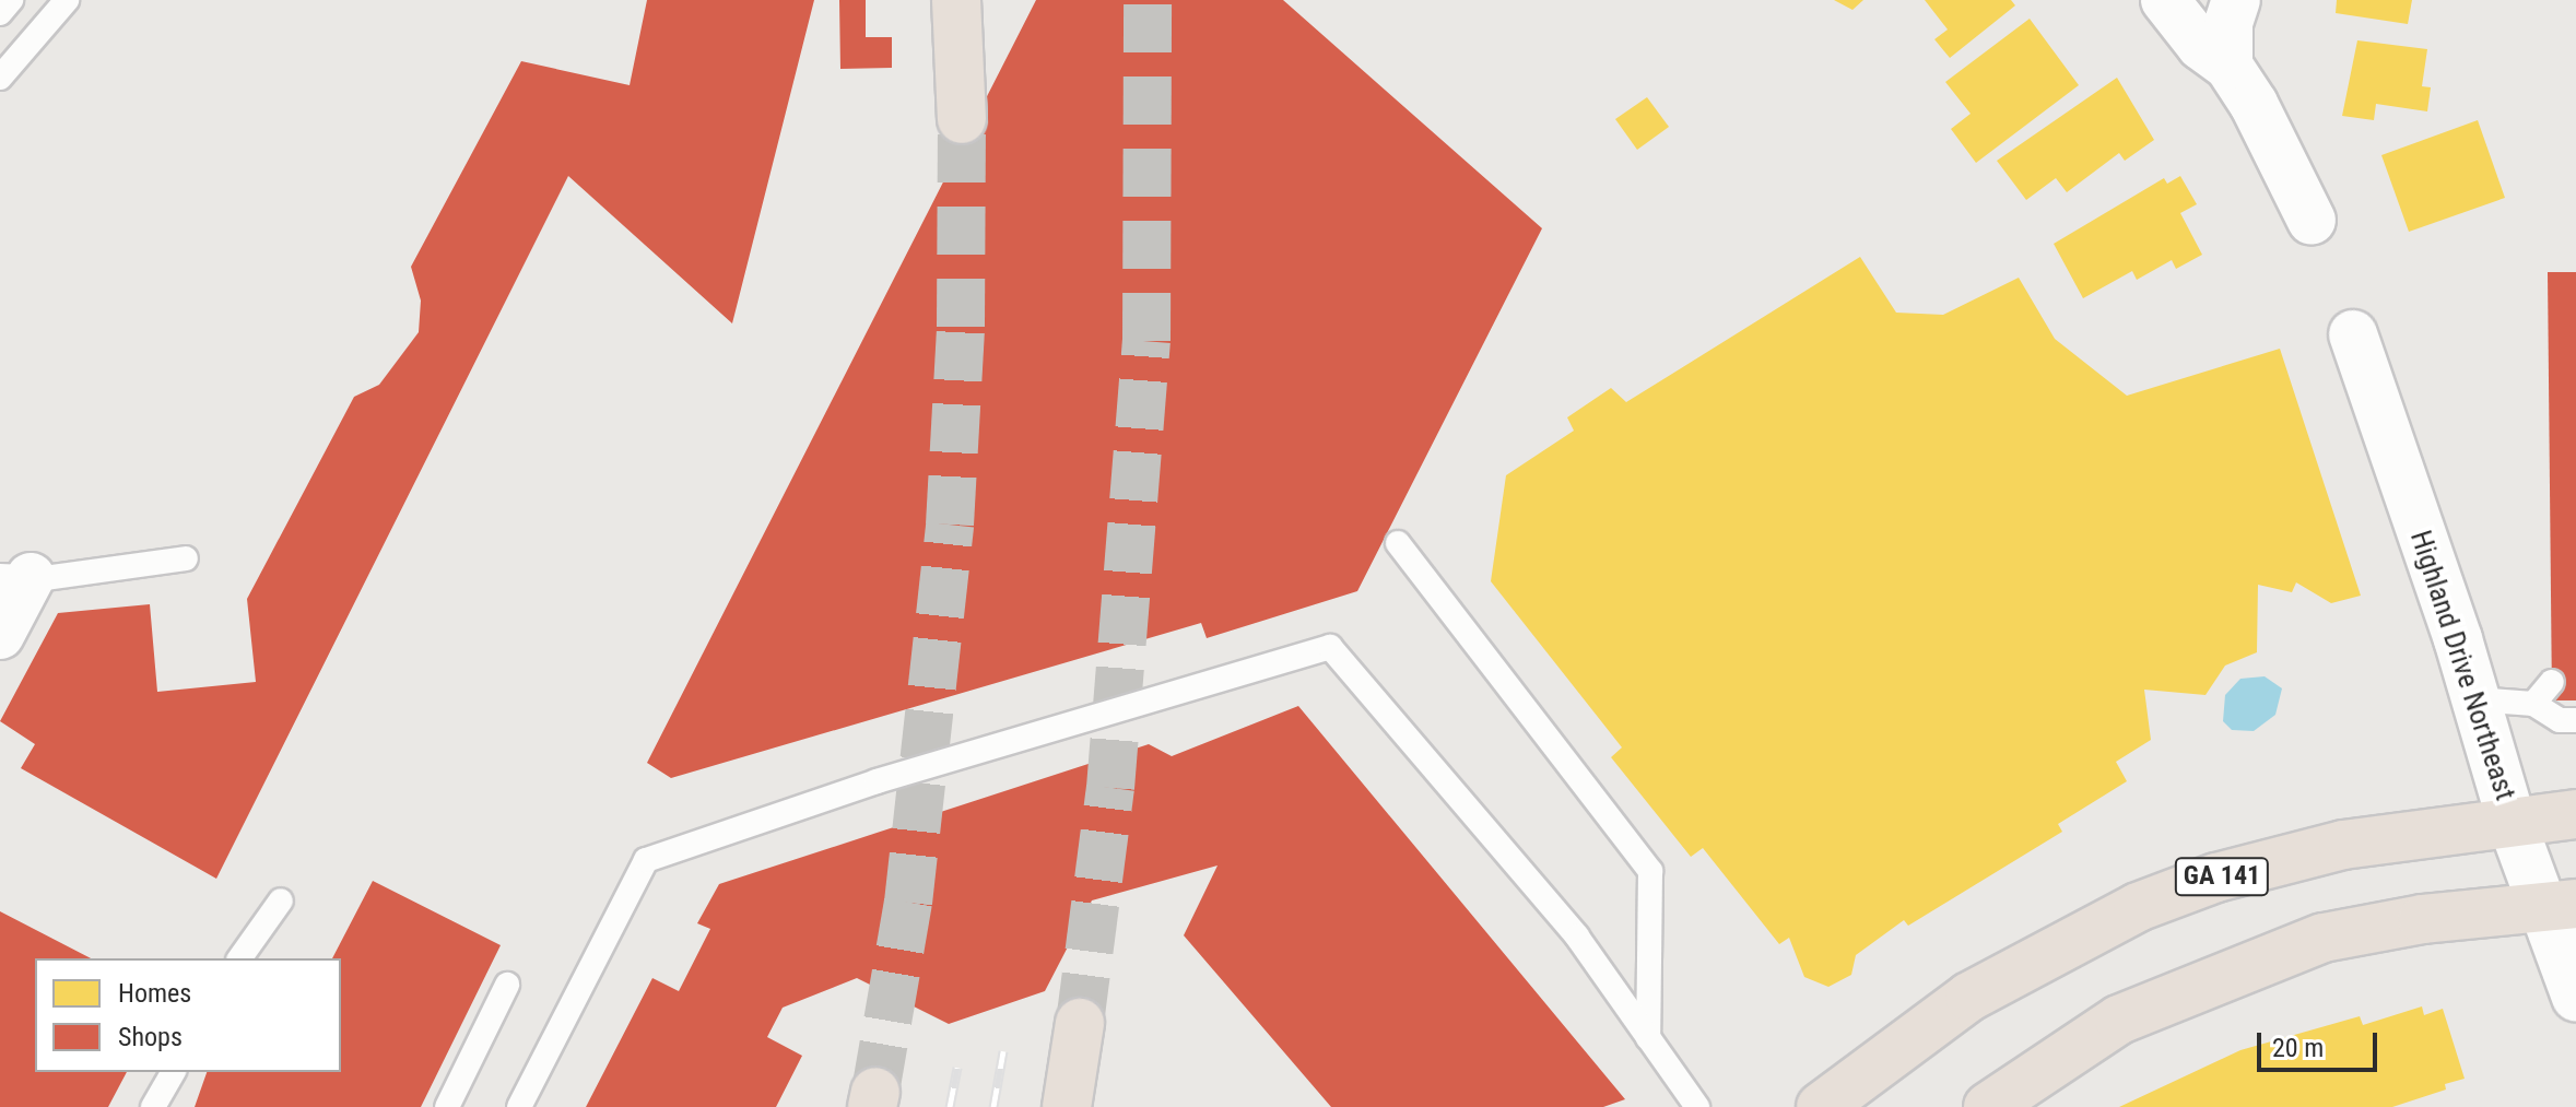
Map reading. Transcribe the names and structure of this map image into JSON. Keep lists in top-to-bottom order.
{
  "streets": {
    "highway": ["GA 141"],
    "street": ["Highland Drive Northeast"]
  },
  "crossings": [
    ["Highland Drive Northeast", "GA 141"]
  ],
  "legend": ["Homes", "Shops"],
  "scale_bar": "20 m"
}
